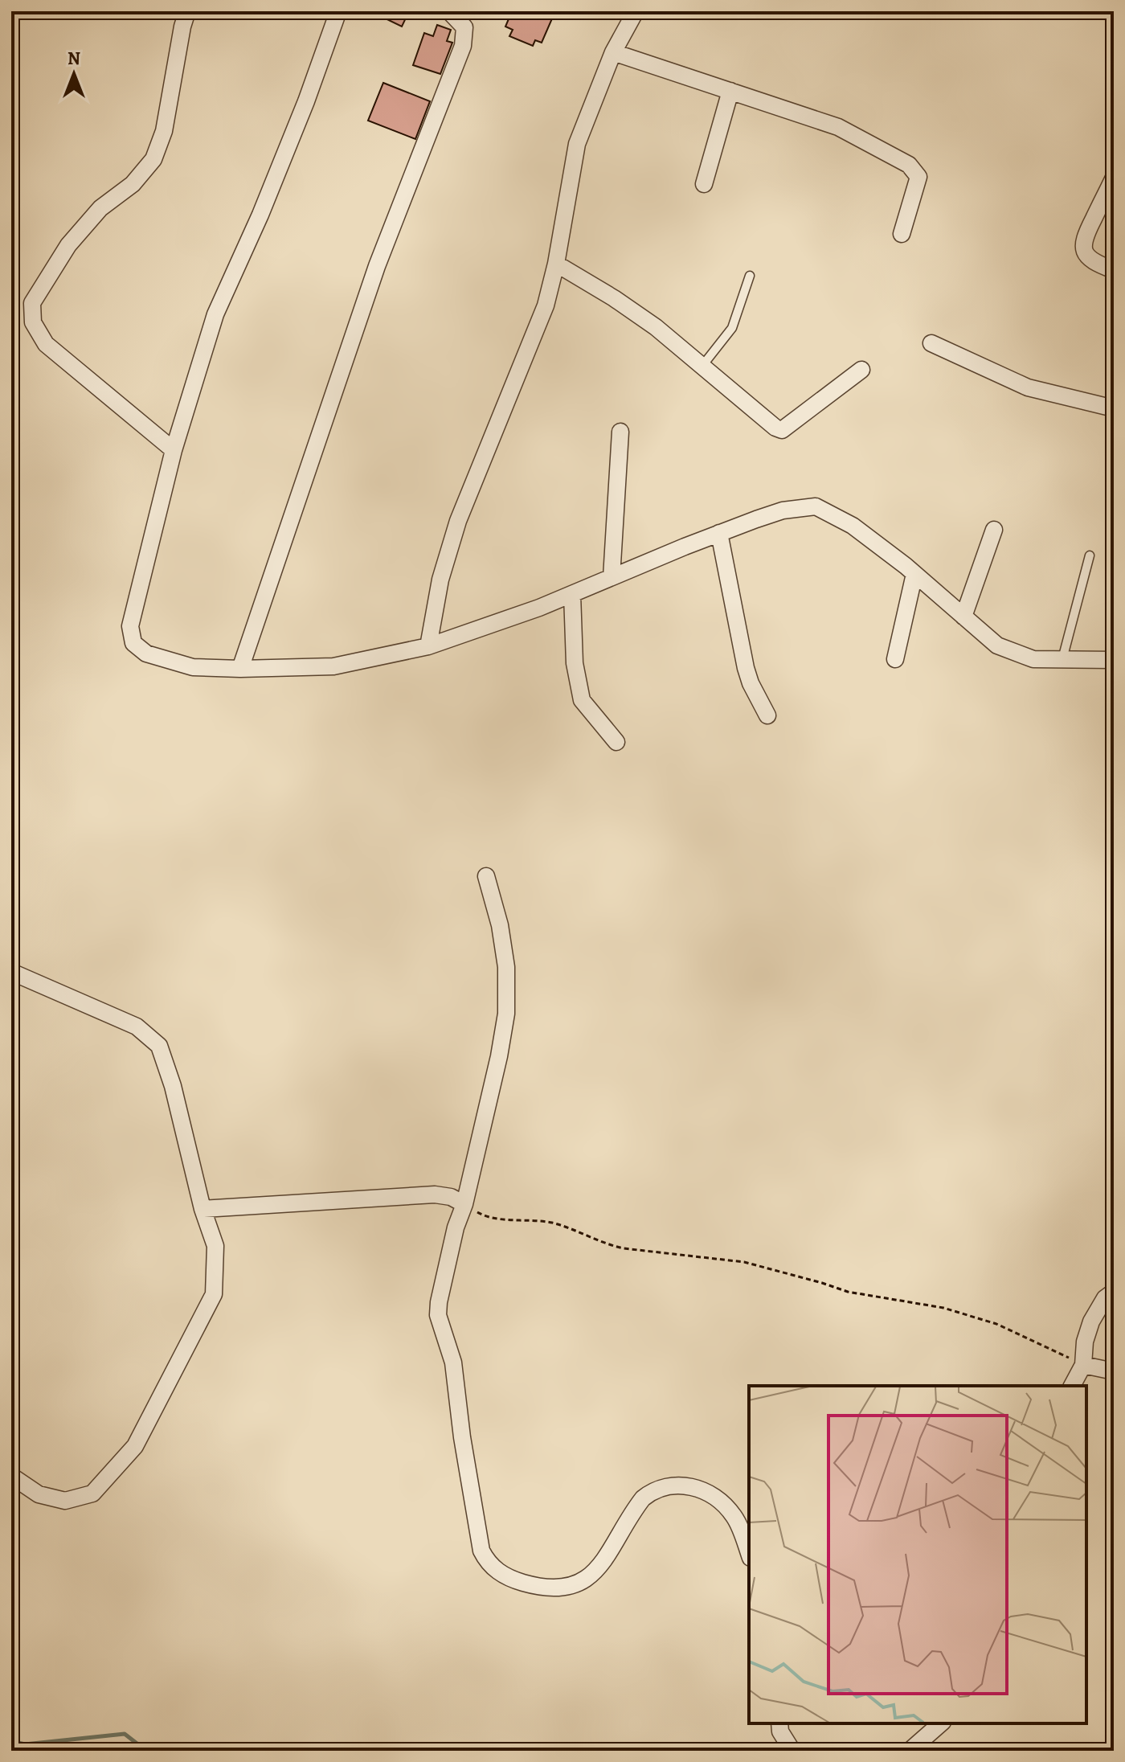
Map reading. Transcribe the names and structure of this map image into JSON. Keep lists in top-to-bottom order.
{
  "north": "top"
}
